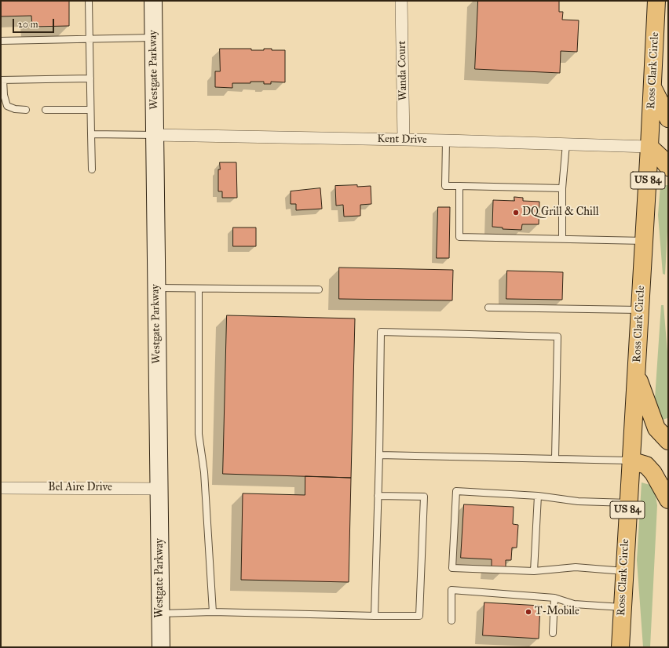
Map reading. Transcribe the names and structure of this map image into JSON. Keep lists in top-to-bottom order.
{
  "streets": {
    "highway": ["Ross Clark Circle", "US 84"],
    "main road": ["Westgate Parkway"],
    "street": ["Wanda Court", "Kent Drive", "Bel Aire Drive"]
  },
  "crossings": [
    ["Westgate Parkway", "Kent Drive"],
    ["Westgate Parkway", "Bel Aire Drive"],
    ["Wanda Court", "Kent Drive"],
    ["Ross Clark Circle", "Kent Drive"]
  ],
  "places": ["DQ Grill & Chill", "T-Mobile"],
  "scale_bar": "20 m"
}
